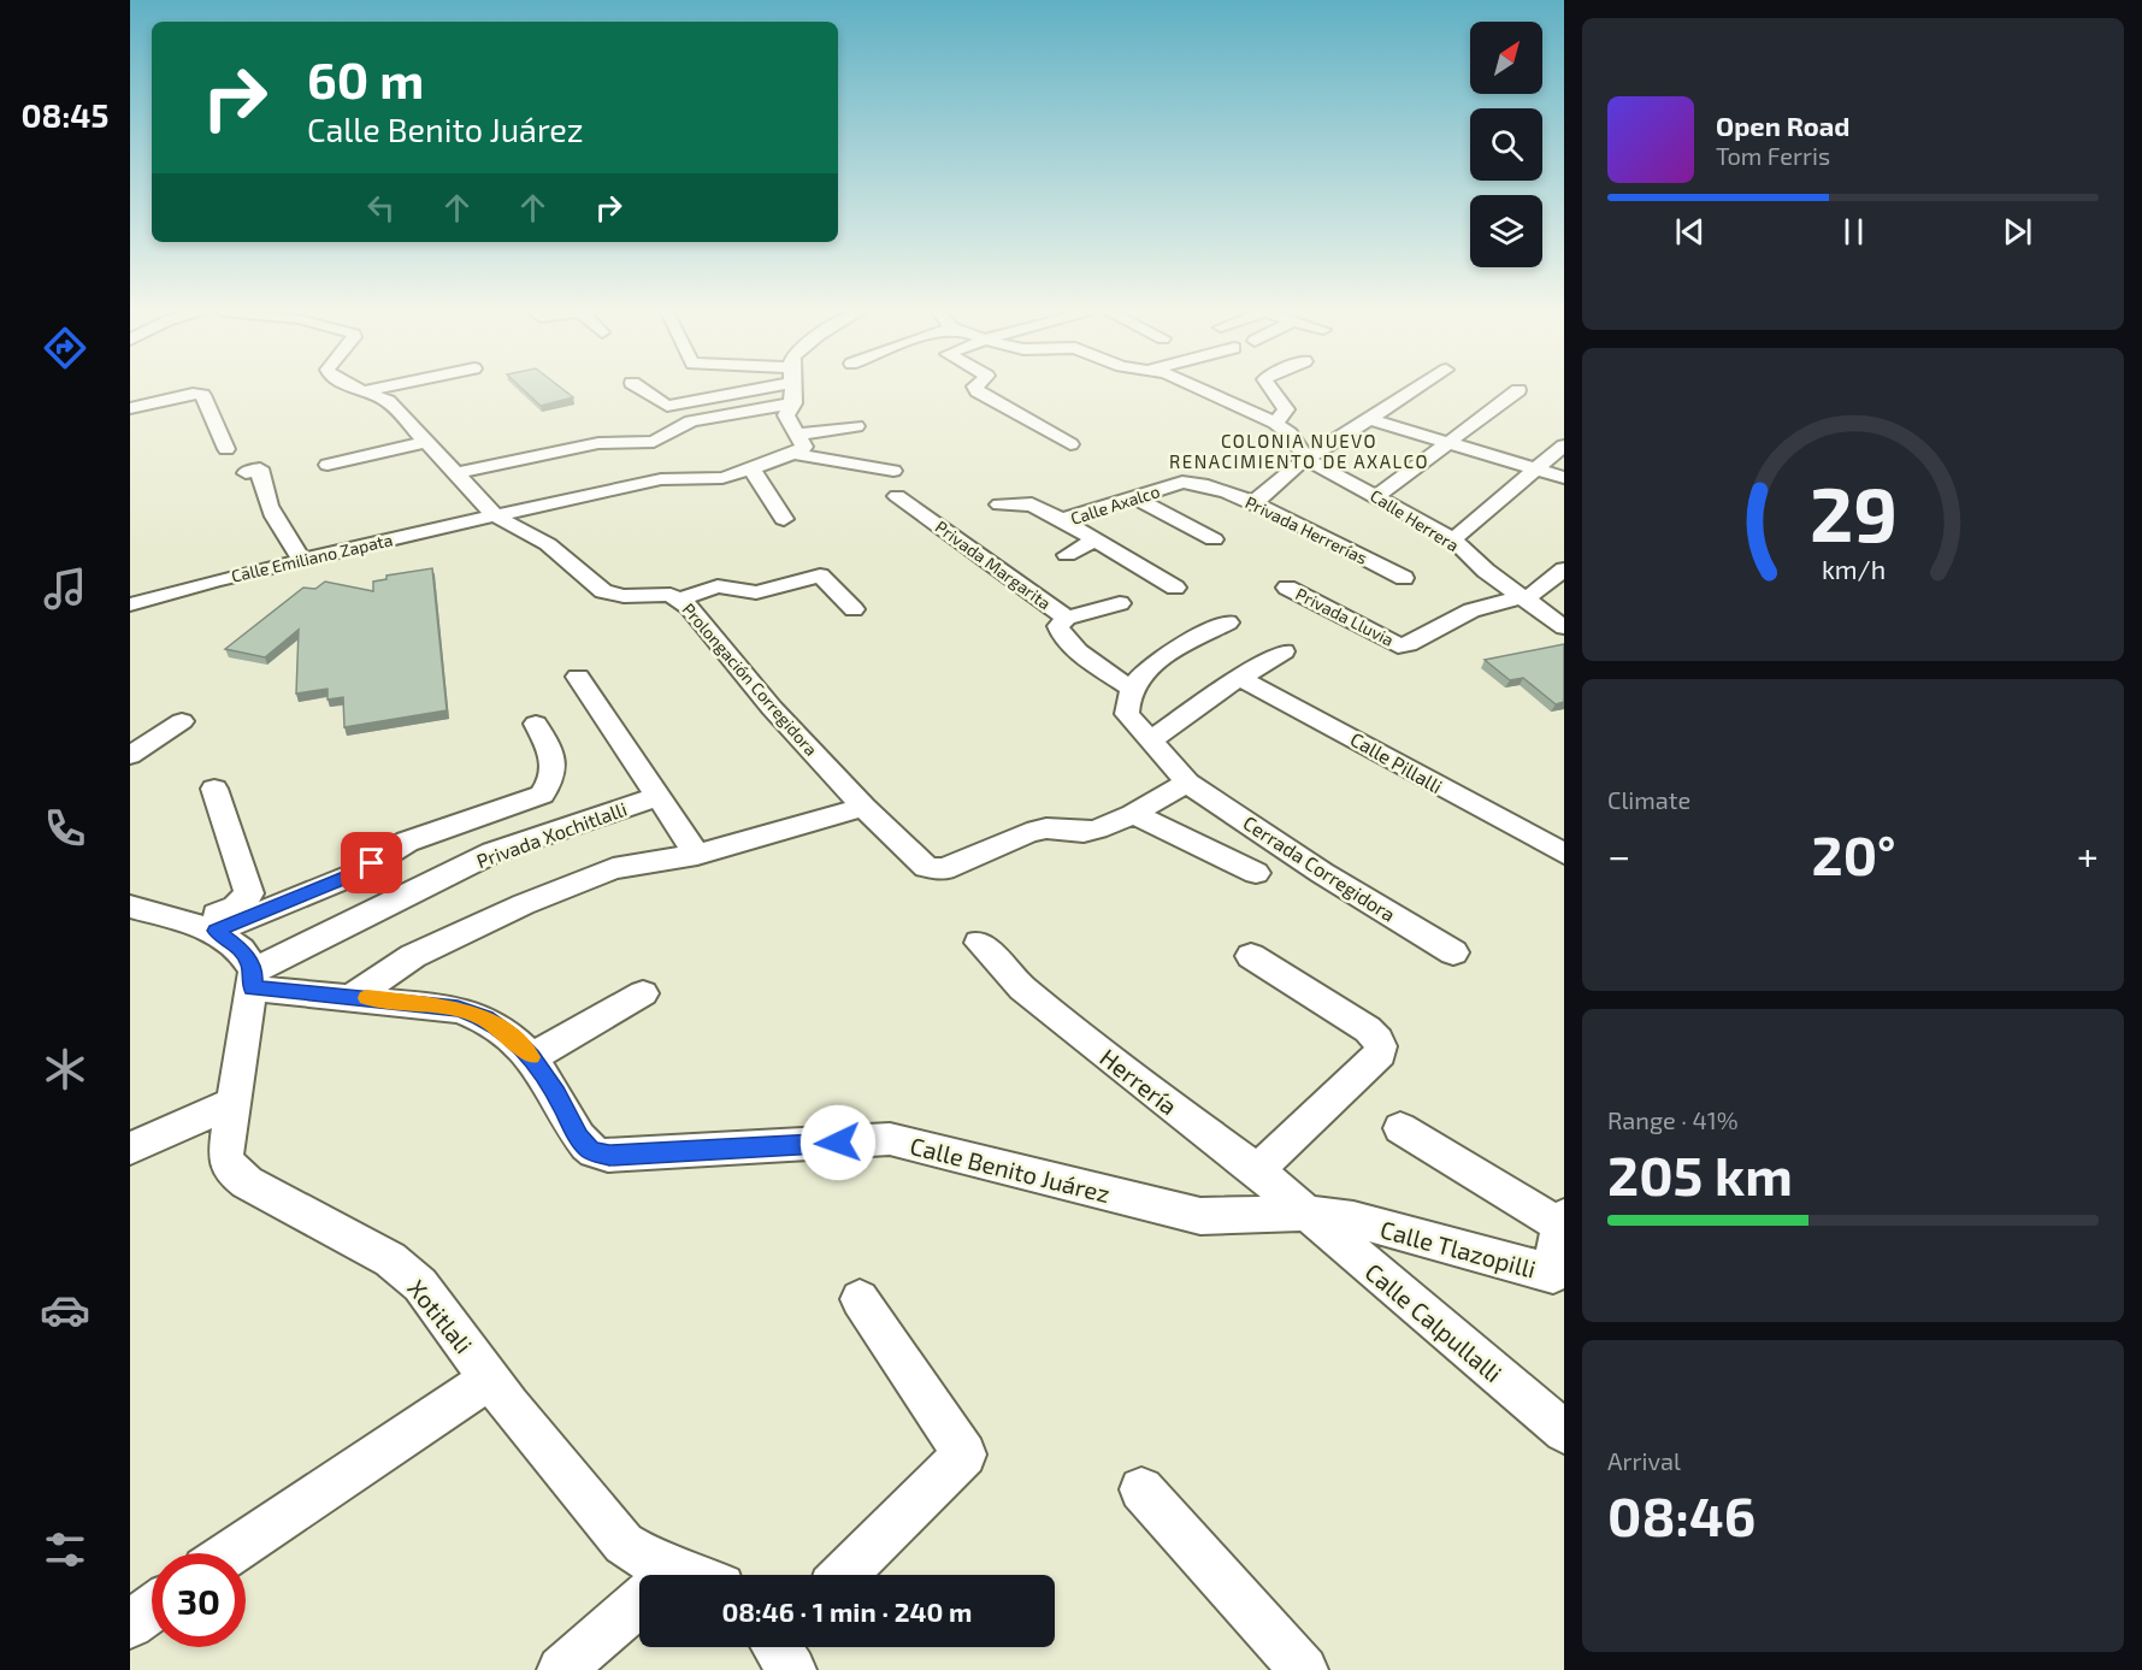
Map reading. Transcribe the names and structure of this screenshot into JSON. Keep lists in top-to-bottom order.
{
  "streets": {
    "street": [
      "Calle Axalco",
      "Calle Herrera",
      "Privada Herrerías",
      "Calle Emiliano Zapata",
      "Privada Margarita",
      "Privada Lluvia",
      "Prolongación Corregidora",
      "Calle Pillalli",
      "Privada Xochitlalli",
      "Cerrada Corregidora",
      "Herrería",
      "Calle Benito Juárez",
      "Calle Tlazopilli",
      "Xotitlali",
      "Calle Calpullalli"
    ]
  },
  "crossings": [
    ["Calle Axalco", "Privada Herrerías"],
    ["Calle Herrera", "Privada Lluvia"],
    ["Calle Emiliano Zapata", "Prolongación Corregidora"],
    ["Prolongación Corregidora", "Cerrada Corregidora"],
    ["Privada Xochitlalli", "Calle Benito Juárez"],
    ["Privada Xochitlalli", "Xotitlali"],
    ["Herrería", "Calle Benito Juárez"],
    ["Herrería", "Calle Tlazopilli"],
    ["Herrería", "Calle Calpullalli"],
    ["Calle Benito Juárez", "Calle Tlazopilli"],
    ["Calle Benito Juárez", "Xotitlali"],
    ["Calle Benito Juárez", "Calle Calpullalli"],
    ["Calle Tlazopilli", "Calle Calpullalli"]
  ],
  "districts": ["COLONIA NUEVO RENACIMIENTO DE AXALCO"],
  "north": "top right",
  "page": {
    "tabs": "08:45",
    "turn": ["60 m", "Calle Benito Juárez"],
    "song": ["Open Road", "Tom Ferris"],
    "tile": [
      "Climate",
      ["Range · 41%", "205 km"],
      ["Arrival", "08:46"]
    ],
    "heat": ["−", "20°", "+"],
    "limit": "30",
    "trip": "08:46 · 1 min · 240 m",
    "gauge": ["29", "km/h"]
  }
}
